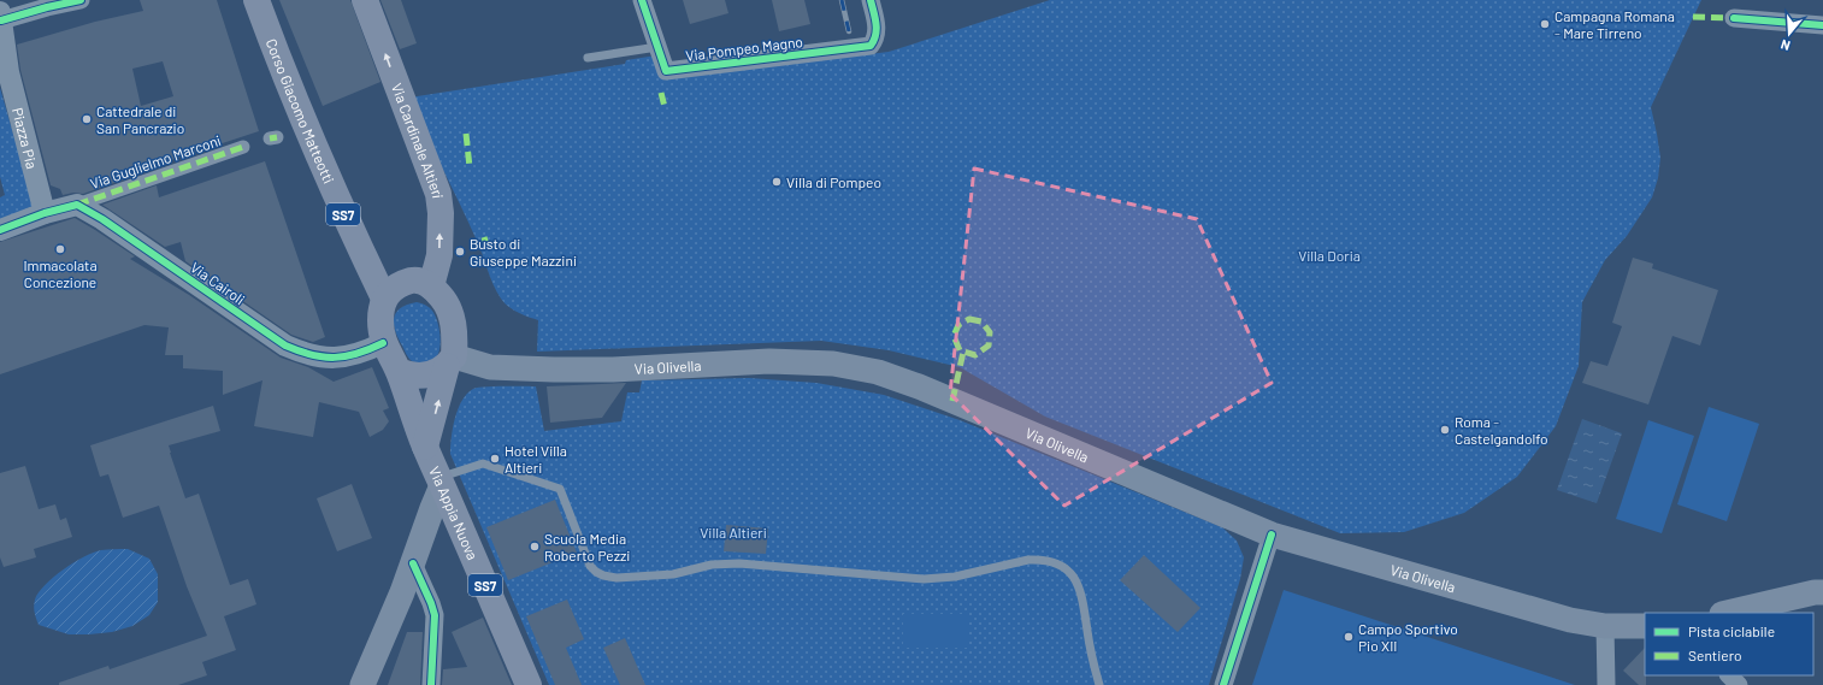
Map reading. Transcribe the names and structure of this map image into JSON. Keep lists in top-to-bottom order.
{
  "streets": {
    "main road": [
      "Corso Giacomo Matteotti",
      "Via Cardinale Altieri",
      "SS7",
      "Via Olivella",
      "Via Appia Nuova"
    ],
    "street": [
      "Via Pompeo Magno",
      "Piazza Pia",
      "Via Guglielmo Marconi",
      "Via Cairoli"
    ]
  },
  "crossings": [
    ["Corso Giacomo Matteotti", "Via Cardinale Altieri"],
    ["Corso Giacomo Matteotti", "Via Cairoli"],
    ["Corso Giacomo Matteotti", "Via Olivella"],
    ["Corso Giacomo Matteotti", "Via Appia Nuova"],
    ["Via Cardinale Altieri", "Via Cairoli"],
    ["Via Cardinale Altieri", "Via Olivella"],
    ["Via Cardinale Altieri", "Via Appia Nuova"],
    ["Via Guglielmo Marconi", "Via Cairoli"],
    ["Via Cairoli", "Via Olivella"],
    ["Via Cairoli", "Via Appia Nuova"],
    ["Via Olivella", "Via Appia Nuova"]
  ],
  "one_way": ["Via Cardinale Altieri"],
  "parks": ["Villa Doria", "Villa Altieri"],
  "places": [
    "Campagna Romana - Mare Tirreno",
    "Cattedrale di San Pancrazio",
    "Villa di Pompeo",
    "Immacolata Concezione",
    "Busto di Giuseppe Mazzini",
    "Roma - Castelgandolfo",
    "Hotel Villa Altieri",
    "Scuola Media Roberto Pezzi",
    "Campo Sportivo Pio XII"
  ],
  "legend": ["Pista ciclabile", "Sentiero"],
  "north": "bottom"
}
